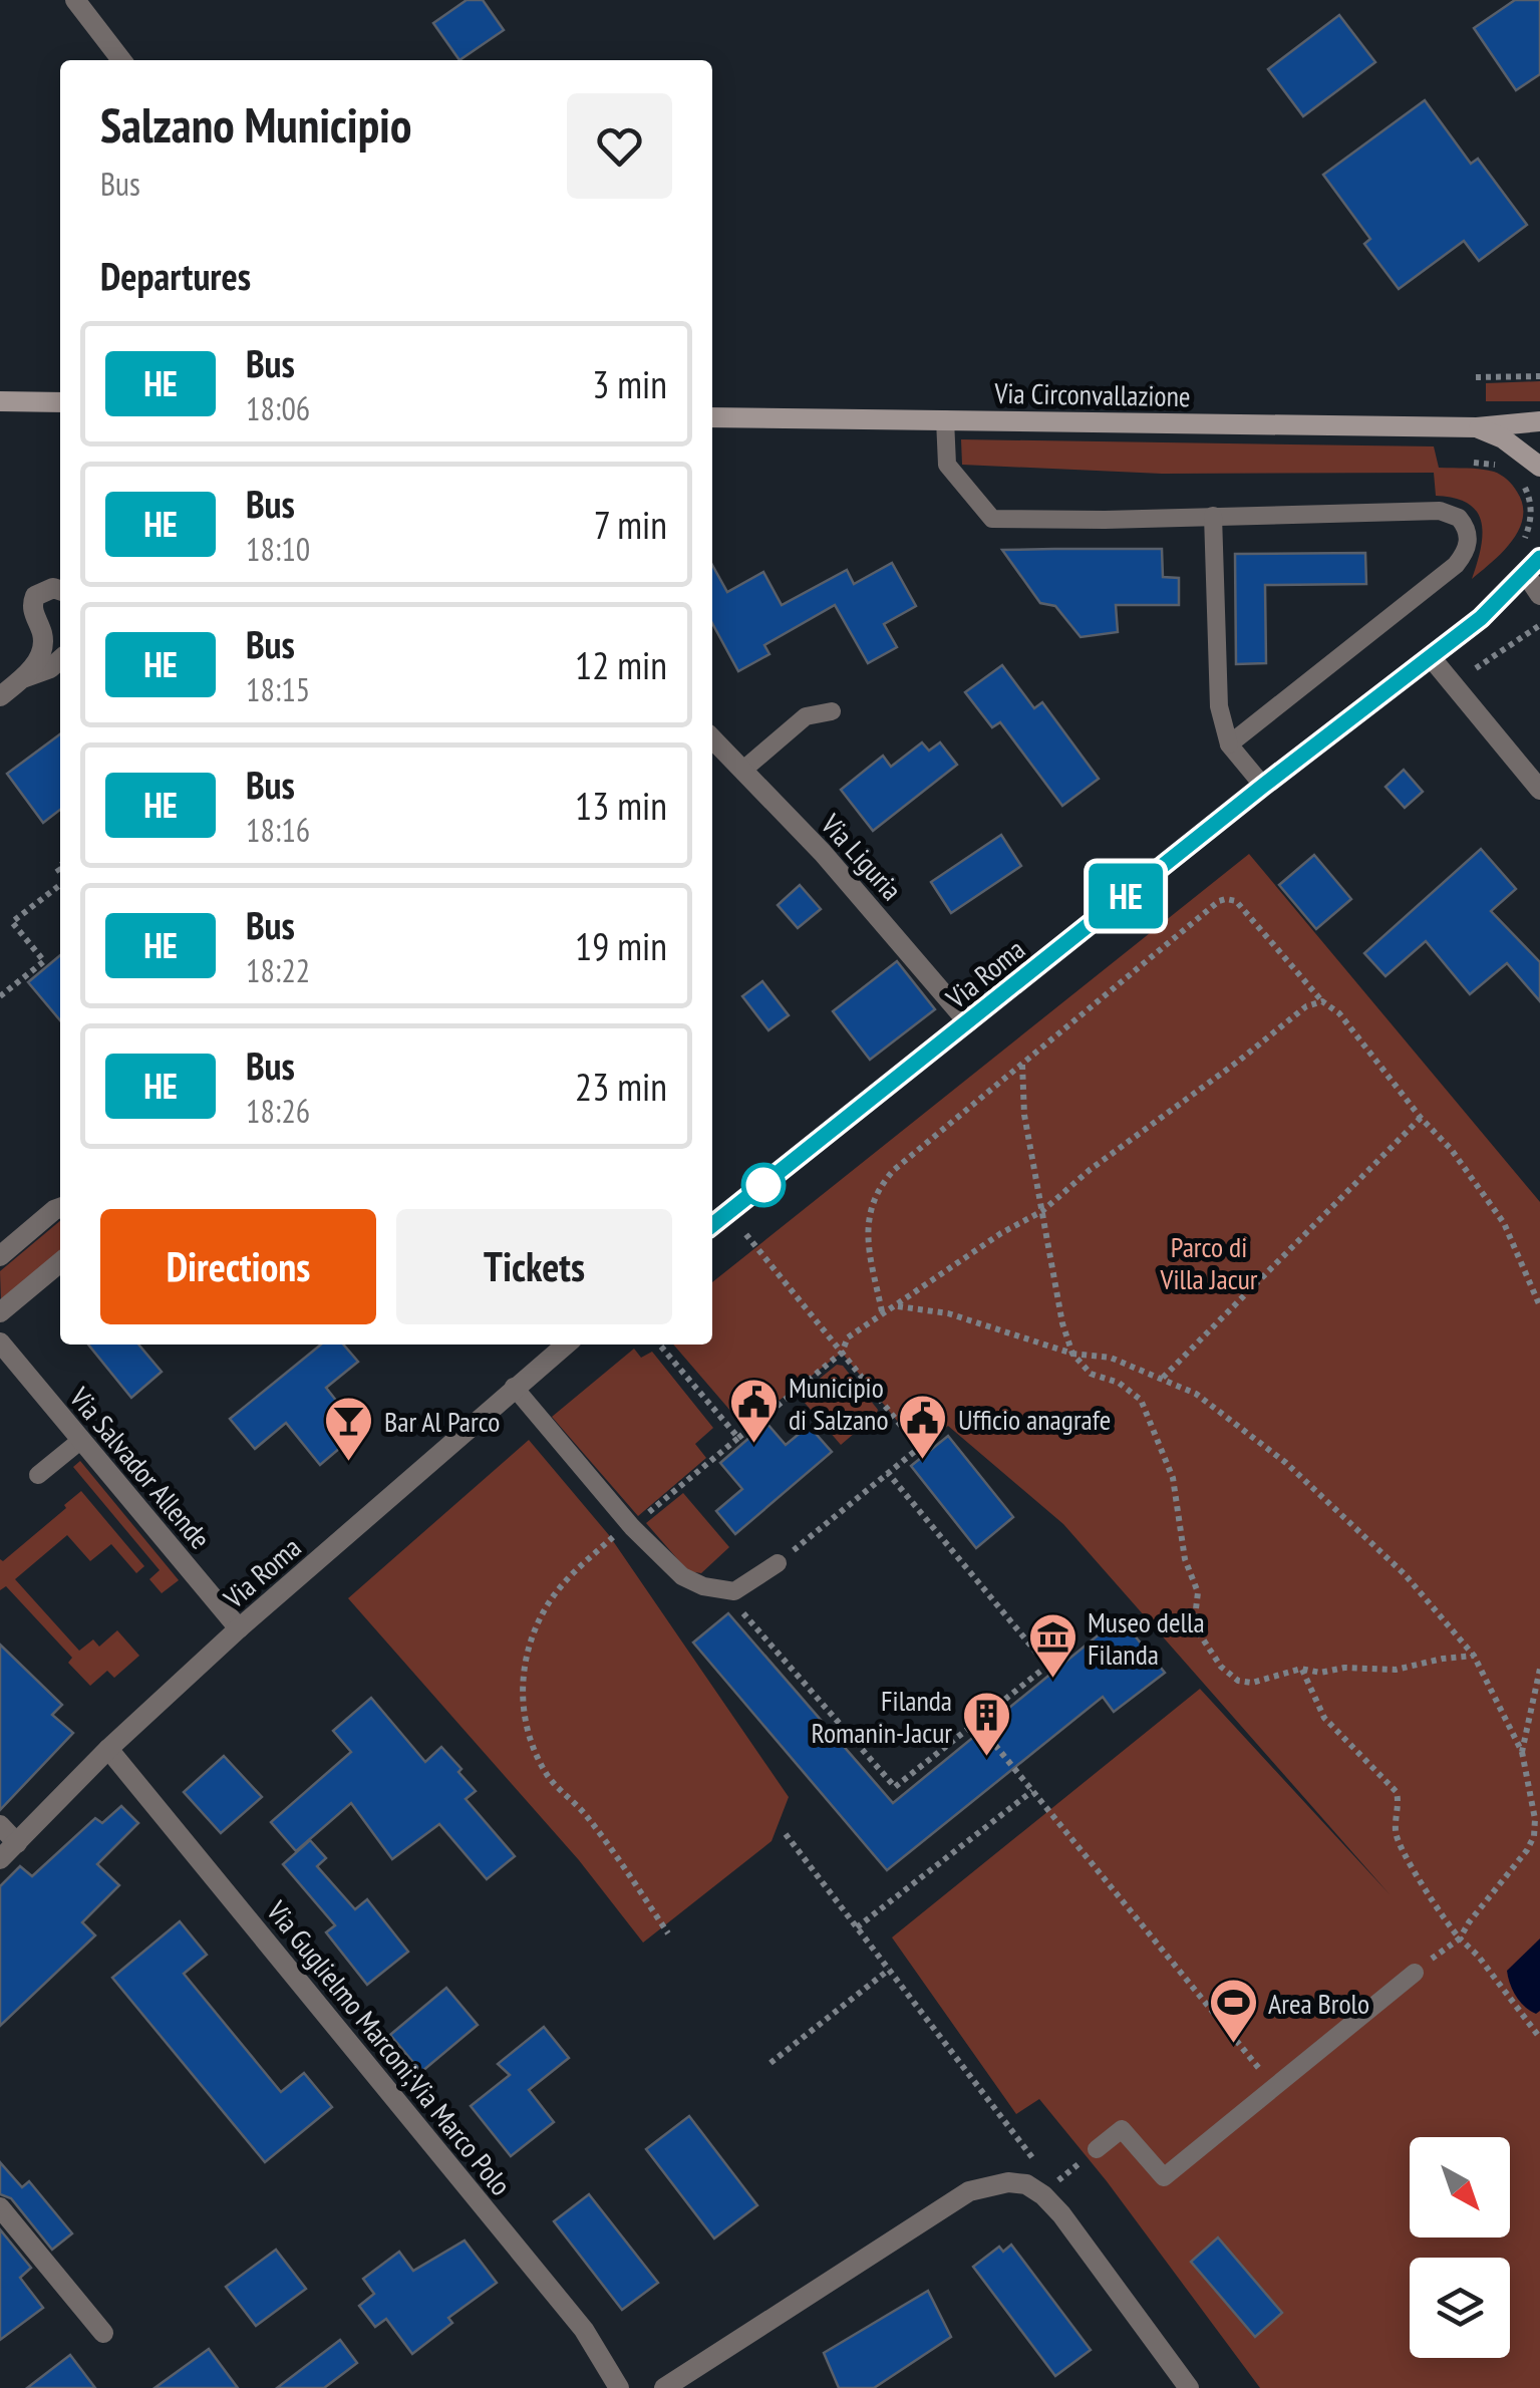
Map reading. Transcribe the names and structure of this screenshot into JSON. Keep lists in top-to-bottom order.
{
  "streets": {
    "main road": ["Via Circonvallazione"],
    "street": [
      "Via Liguria",
      "Via Roma",
      "Via Salvador Allende",
      "Via Guglielmo Marconi;Via Marco Polo"
    ]
  },
  "crossings": [
    ["Via Liguria", "Via Roma"],
    ["Via Roma", "Via Salvador Allende"],
    ["Via Roma", "Via Guglielmo Marconi;Via Marco Polo"]
  ],
  "parks": ["Parco di Villa Jacur"],
  "places": {
    "public building": ["Municipio di Salzano", "Ufficio anagrafe"],
    "bar": ["Bar Al Parco"],
    "museum": ["Museo della Filanda"],
    "building": ["Filanda Romanin-Jacur"],
    "sports": ["Area Brolo"]
  },
  "lines": ["bus line HE"],
  "north": "bottom right",
  "page": {
    "on_map": "HE",
    "heading": [
      ["Salzano Municipio", "Bus"],
      "Departures"
    ],
    "list": [
      {
        "mark": "HE",
        "name": "Bus",
        "note": "18:06",
        "value": "3 min"
      },
      {
        "mark": "HE",
        "name": "Bus",
        "note": "18:10",
        "value": "7 min"
      },
      {
        "mark": "HE",
        "name": "Bus",
        "note": "18:15",
        "value": "12 min"
      },
      {
        "mark": "HE",
        "name": "Bus",
        "note": "18:16",
        "value": "13 min"
      },
      {
        "mark": "HE",
        "name": "Bus",
        "note": "18:22",
        "value": "19 min"
      },
      {
        "mark": "HE",
        "name": "Bus",
        "note": "18:26",
        "value": "23 min"
      }
    ],
    "buttons": ["Directions", "Tickets"]
  }
}
